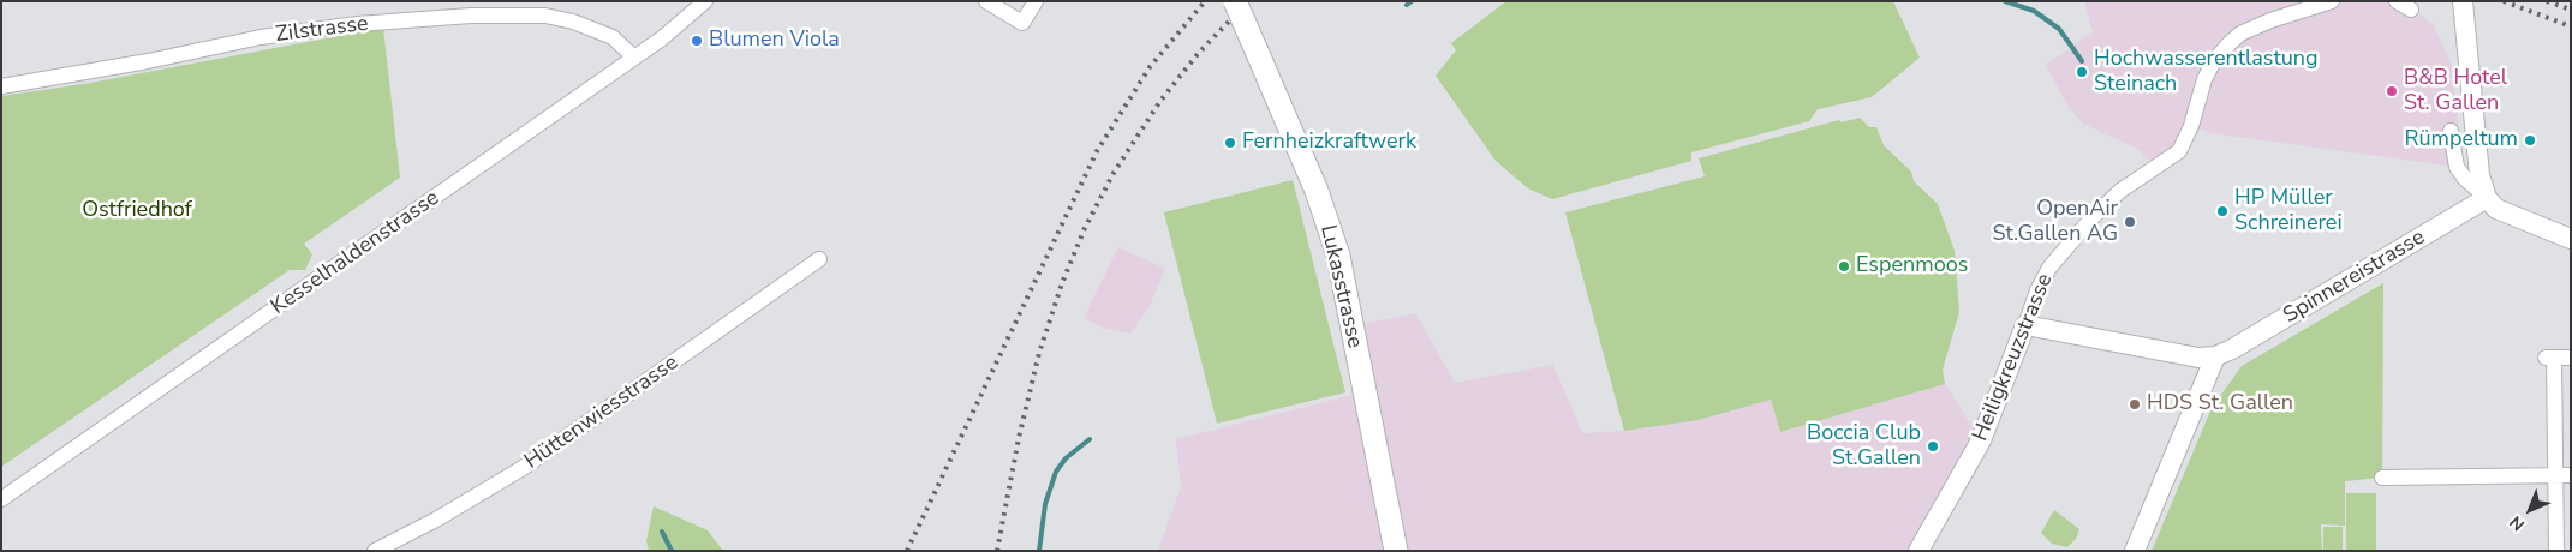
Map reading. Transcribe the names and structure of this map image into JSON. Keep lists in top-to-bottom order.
{
  "streets": {
    "main road": ["Lukasstrasse"],
    "street": [
      "Zilstrasse",
      "Kesselhaldenstrasse",
      "Spinnereistrasse",
      "Heiligkreuzstrasse",
      "Hüttenwiesstrasse"
    ]
  },
  "crossings": [
    ["Zilstrasse", "Kesselhaldenstrasse"],
    ["Spinnereistrasse", "Heiligkreuzstrasse"]
  ],
  "parks": ["Ostfriedhof"],
  "places": [
    "Blumen Viola",
    "Hochwasserentlastung Steinach",
    "B&B Hotel St. Gallen",
    "Rümpeltum",
    "Fernheizkraftwerk",
    "HP Müller Schreinerei",
    "OpenAir St.Gallen AG",
    "Espenmoos",
    "HDS St. Gallen",
    "Boccia Club St.Gallen"
  ],
  "north": "bottom left"
}
